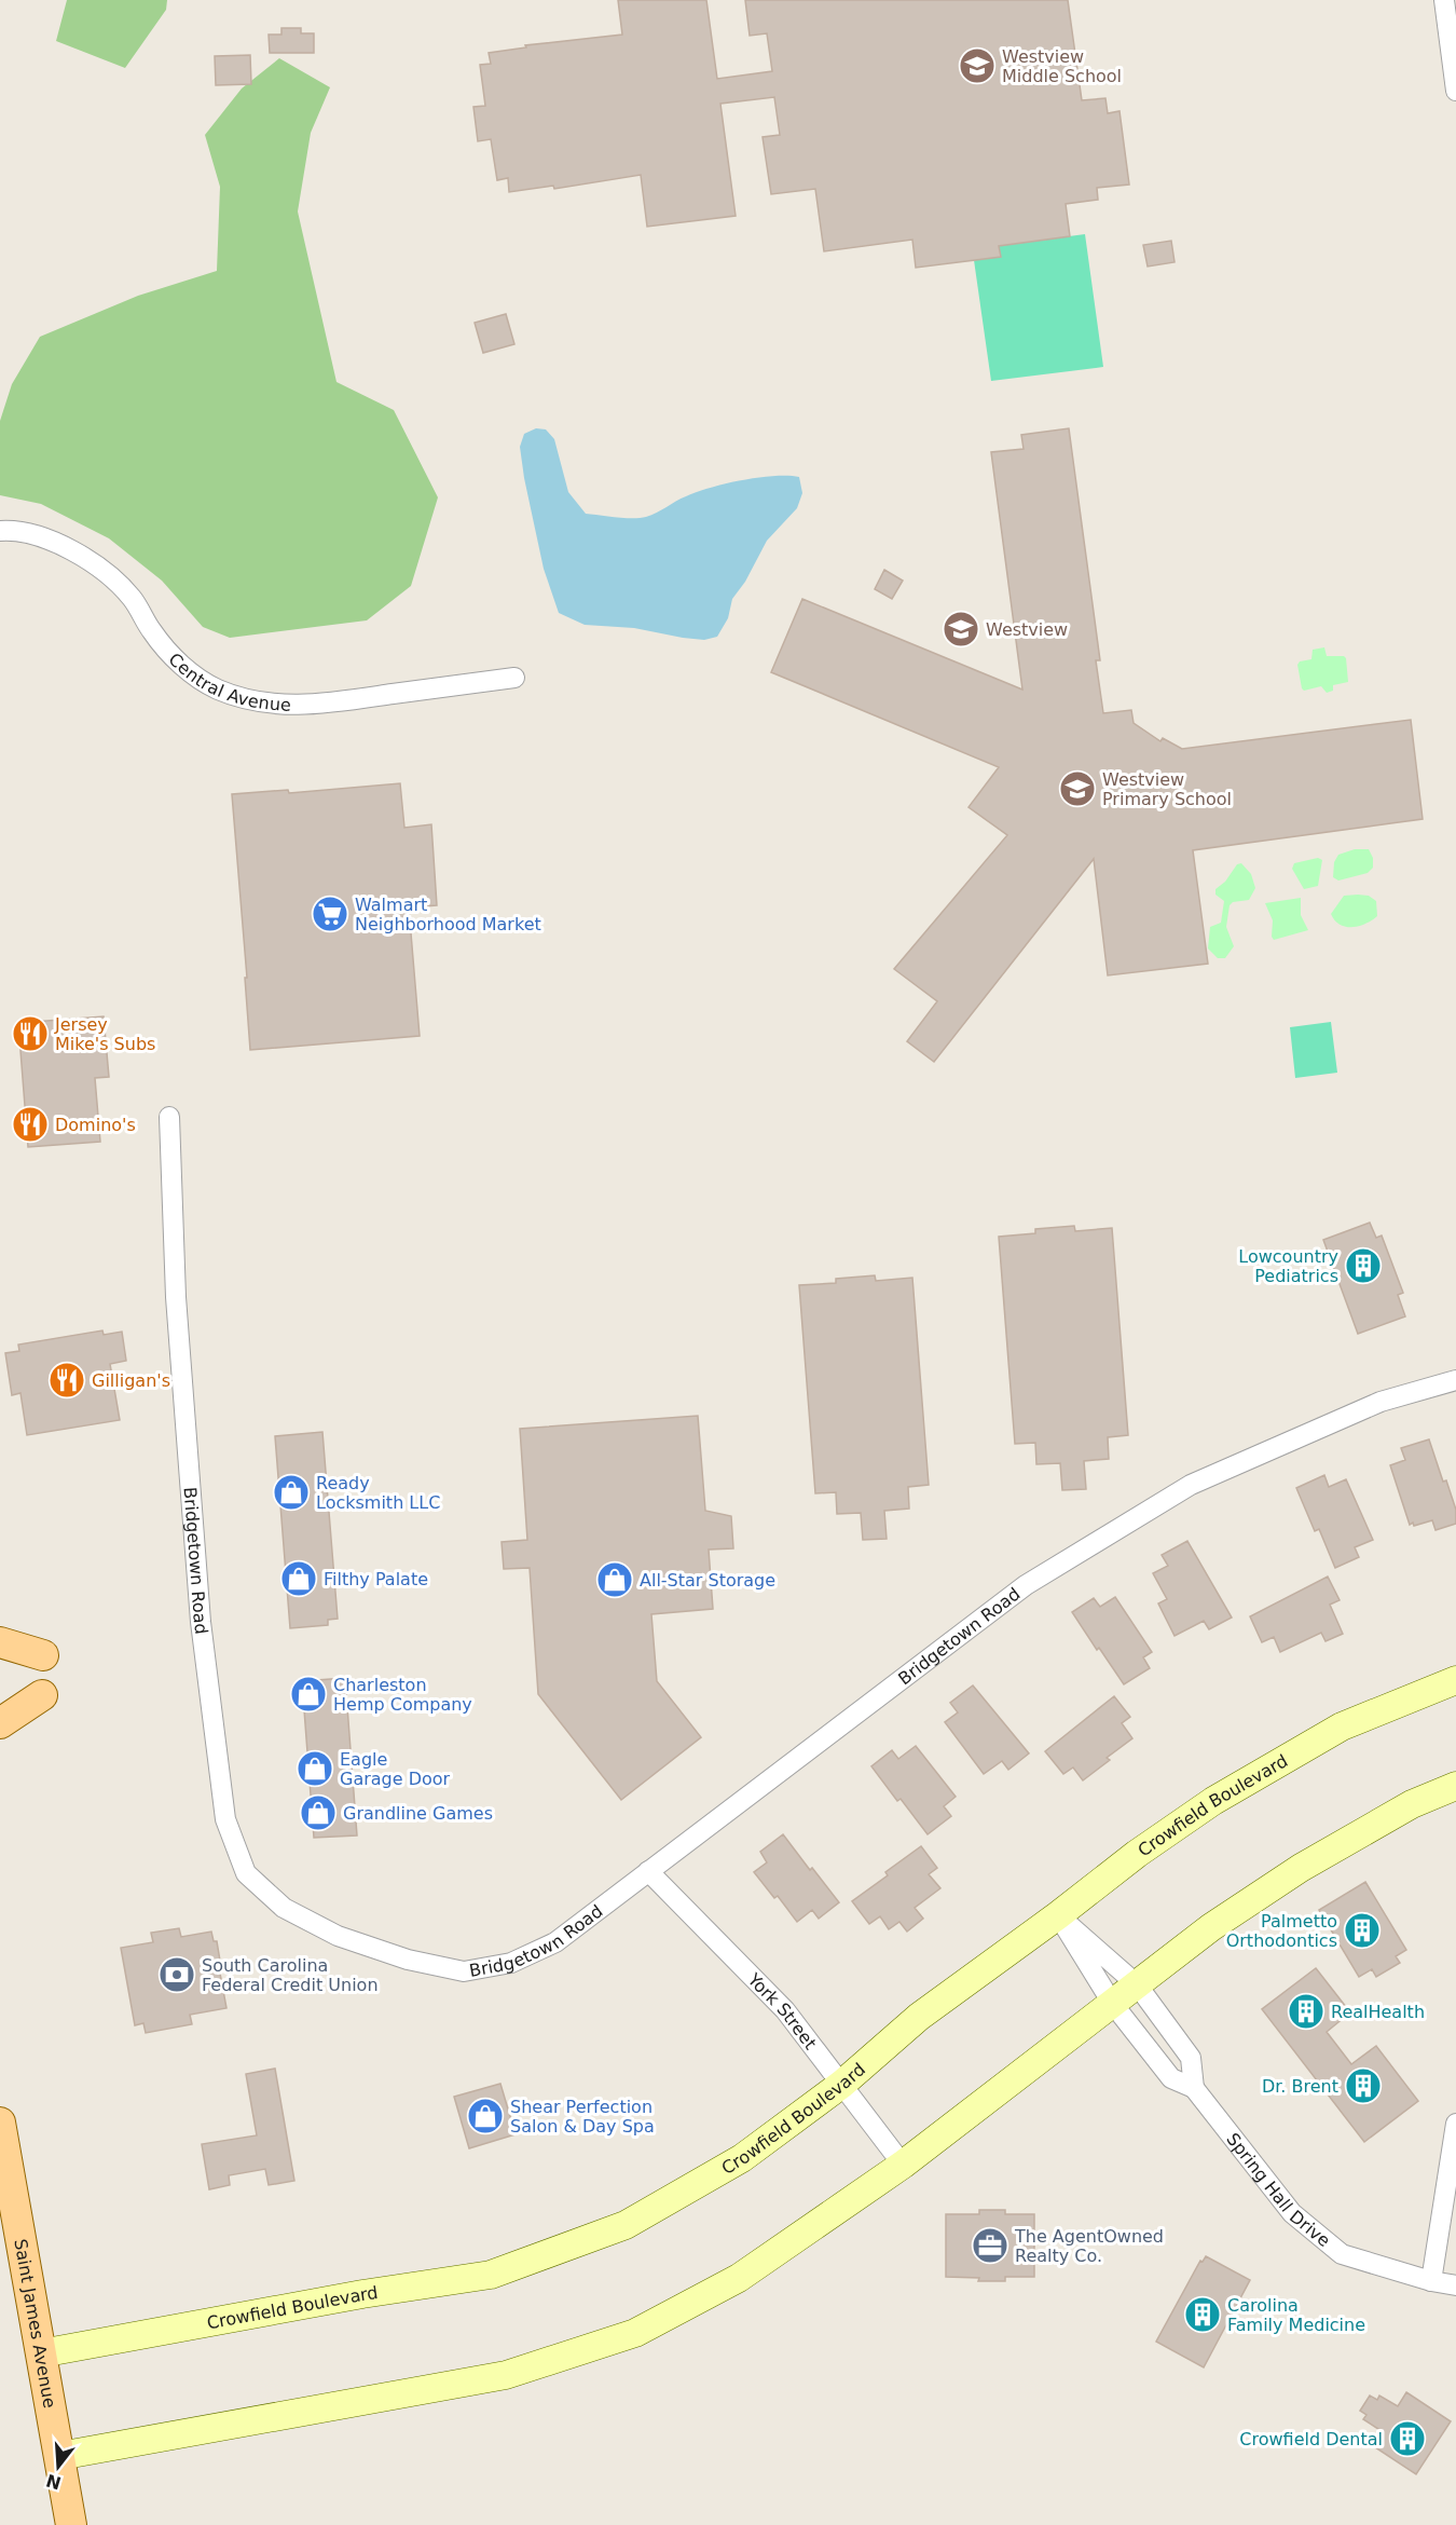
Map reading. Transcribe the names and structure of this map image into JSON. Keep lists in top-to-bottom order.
{
  "streets": {
    "main road": ["Crowfield Boulevard", "Saint James Avenue"],
    "street": [
      "Central Avenue",
      "Bridgetown Road",
      "York Street",
      "Spring Hall Drive"
    ]
  },
  "crossings": [
    ["Bridgetown Road", "York Street"],
    ["Crowfield Boulevard", "York Street"],
    ["Crowfield Boulevard", "Spring Hall Drive"],
    ["Crowfield Boulevard", "Saint James Avenue"]
  ],
  "places": {
    "school or university": ["Westview Middle School", "Westview", "Westview Primary School"],
    "supermarket": ["Walmart Neighborhood Market"],
    "restaurant": ["Jersey Mike's Subs", "Domino's", "Gilligan's"],
    "building": [
      "Lowcountry Pediatrics",
      "Palmetto Orthodontics",
      "RealHealth",
      "Dr. Brent",
      "Carolina Family Medicine",
      "Crowfield Dental"
    ],
    "shop": [
      "Ready Locksmith LLC",
      "Filthy Palate",
      "All-Star Storage",
      "Charleston Hemp Company",
      "Eagle Garage Door",
      "Grandline Games",
      "Shear Perfection Salon & Day Spa"
    ],
    "bank": ["South Carolina Federal Credit Union"],
    "office": ["The AgentOwned Realty Co."]
  },
  "north": "bottom"
}
